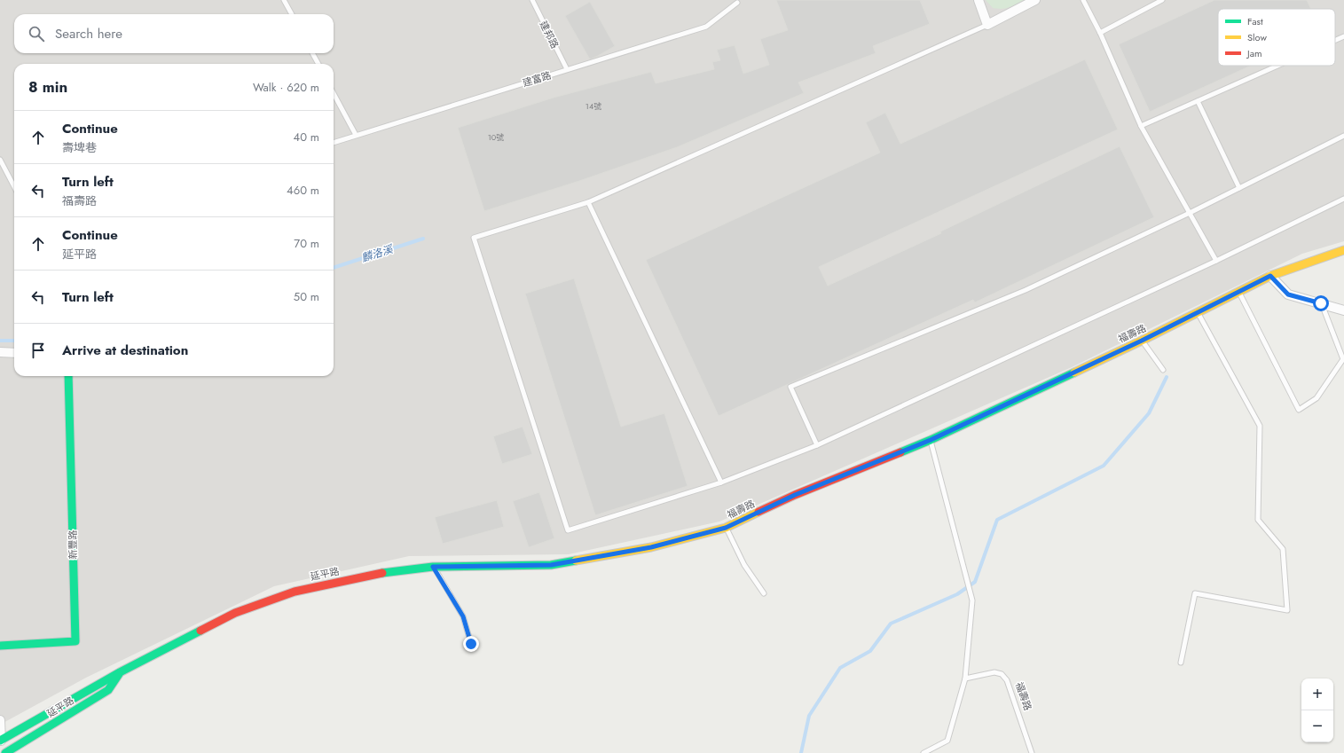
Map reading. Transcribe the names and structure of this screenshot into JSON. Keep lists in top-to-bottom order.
{
  "streets": {
    "street": ["福壽路", "新豐路", "延平路"],
    "lane": ["建邦路", "建富路"]
  },
  "crossings": [
    ["建邦路", "建富路"],
    ["福壽路", "延平路"]
  ],
  "water": ["麟洛溪"],
  "house_numbers": ["14號", "10號"],
  "legend": ["Fast", "Slow", "Jam"],
  "page": {
    "search": "Search here",
    "heading": ["8 min", "Walk · 620 m"],
    "list": [
      ["Continue", "壽埤巷", "40 m"],
      ["Turn left", "福壽路", "460 m"],
      ["Continue", "延平路", "70 m"],
      ["Turn left", "50 m"],
      "Arrive at destination"
    ],
    "map_buttons": ["+", "−"]
  }
}
